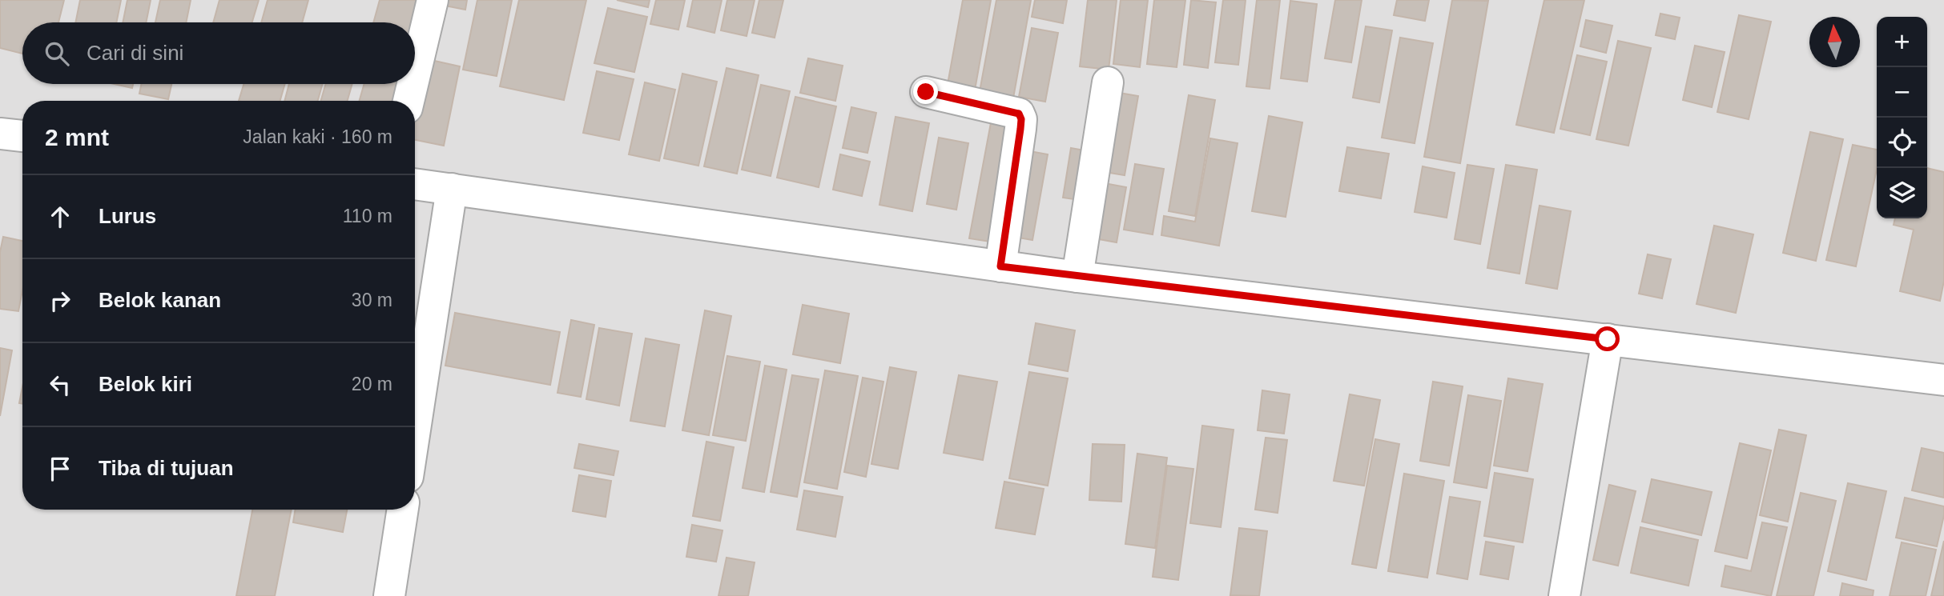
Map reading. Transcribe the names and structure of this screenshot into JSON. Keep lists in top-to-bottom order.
{
  "north": "top",
  "page": {
    "map_buttons": ["+", "−"],
    "search": "Cari di sini",
    "heading": ["2 mnt", "Jalan kaki · 160 m"],
    "list": [
      ["Lurus", "110 m"],
      ["Belok kanan", "30 m"],
      ["Belok kiri", "20 m"],
      "Tiba di tujuan"
    ]
  }
}
